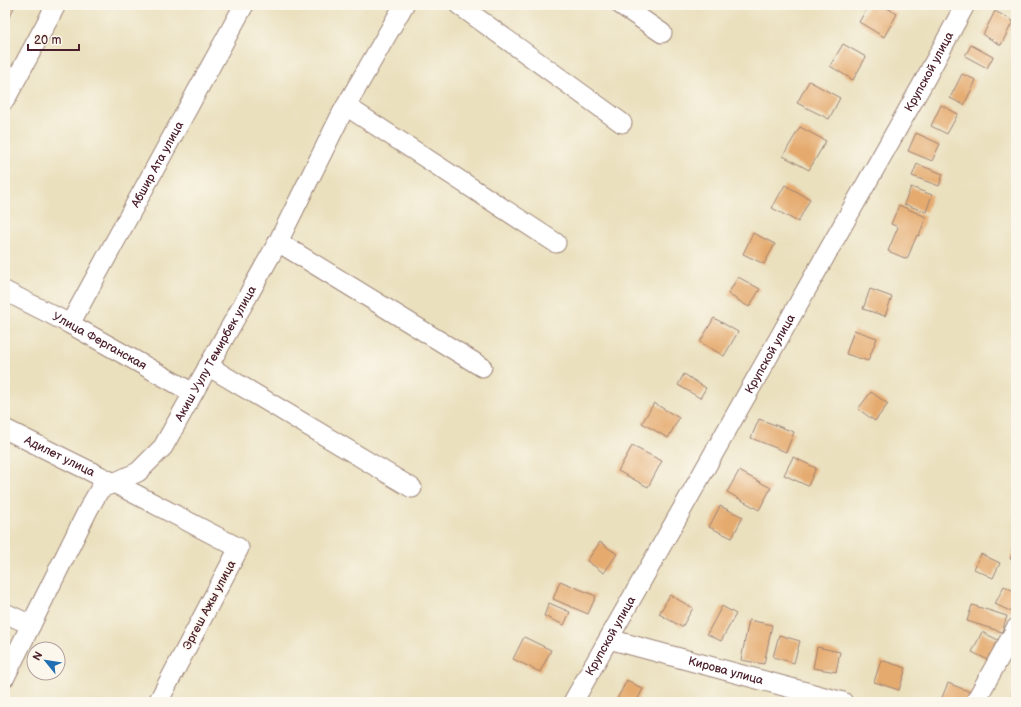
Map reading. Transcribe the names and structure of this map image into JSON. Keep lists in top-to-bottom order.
{
  "streets": {
    "street": [
      "Крупской улица",
      "Абшир Ата улица",
      "Улица Ферганская",
      "Акиш Уулу Темирбек улица",
      "Адилет улица",
      "Эргеш Ажы улица",
      "Кирова улица"
    ]
  },
  "crossings": [
    ["Крупской улица", "Кирова улица"],
    ["Абшир Ата улица", "Улица Ферганская"],
    ["Улица Ферганская", "Акиш Уулу Темирбек улица"],
    ["Акиш Уулу Темирбек улица", "Адилет улица"],
    ["Акиш Уулу Темирбек улица", "Эргеш Ажы улица"],
    ["Адилет улица", "Эргеш Ажы улица"]
  ],
  "scale_bar": "20 m",
  "north": "top left"
}
